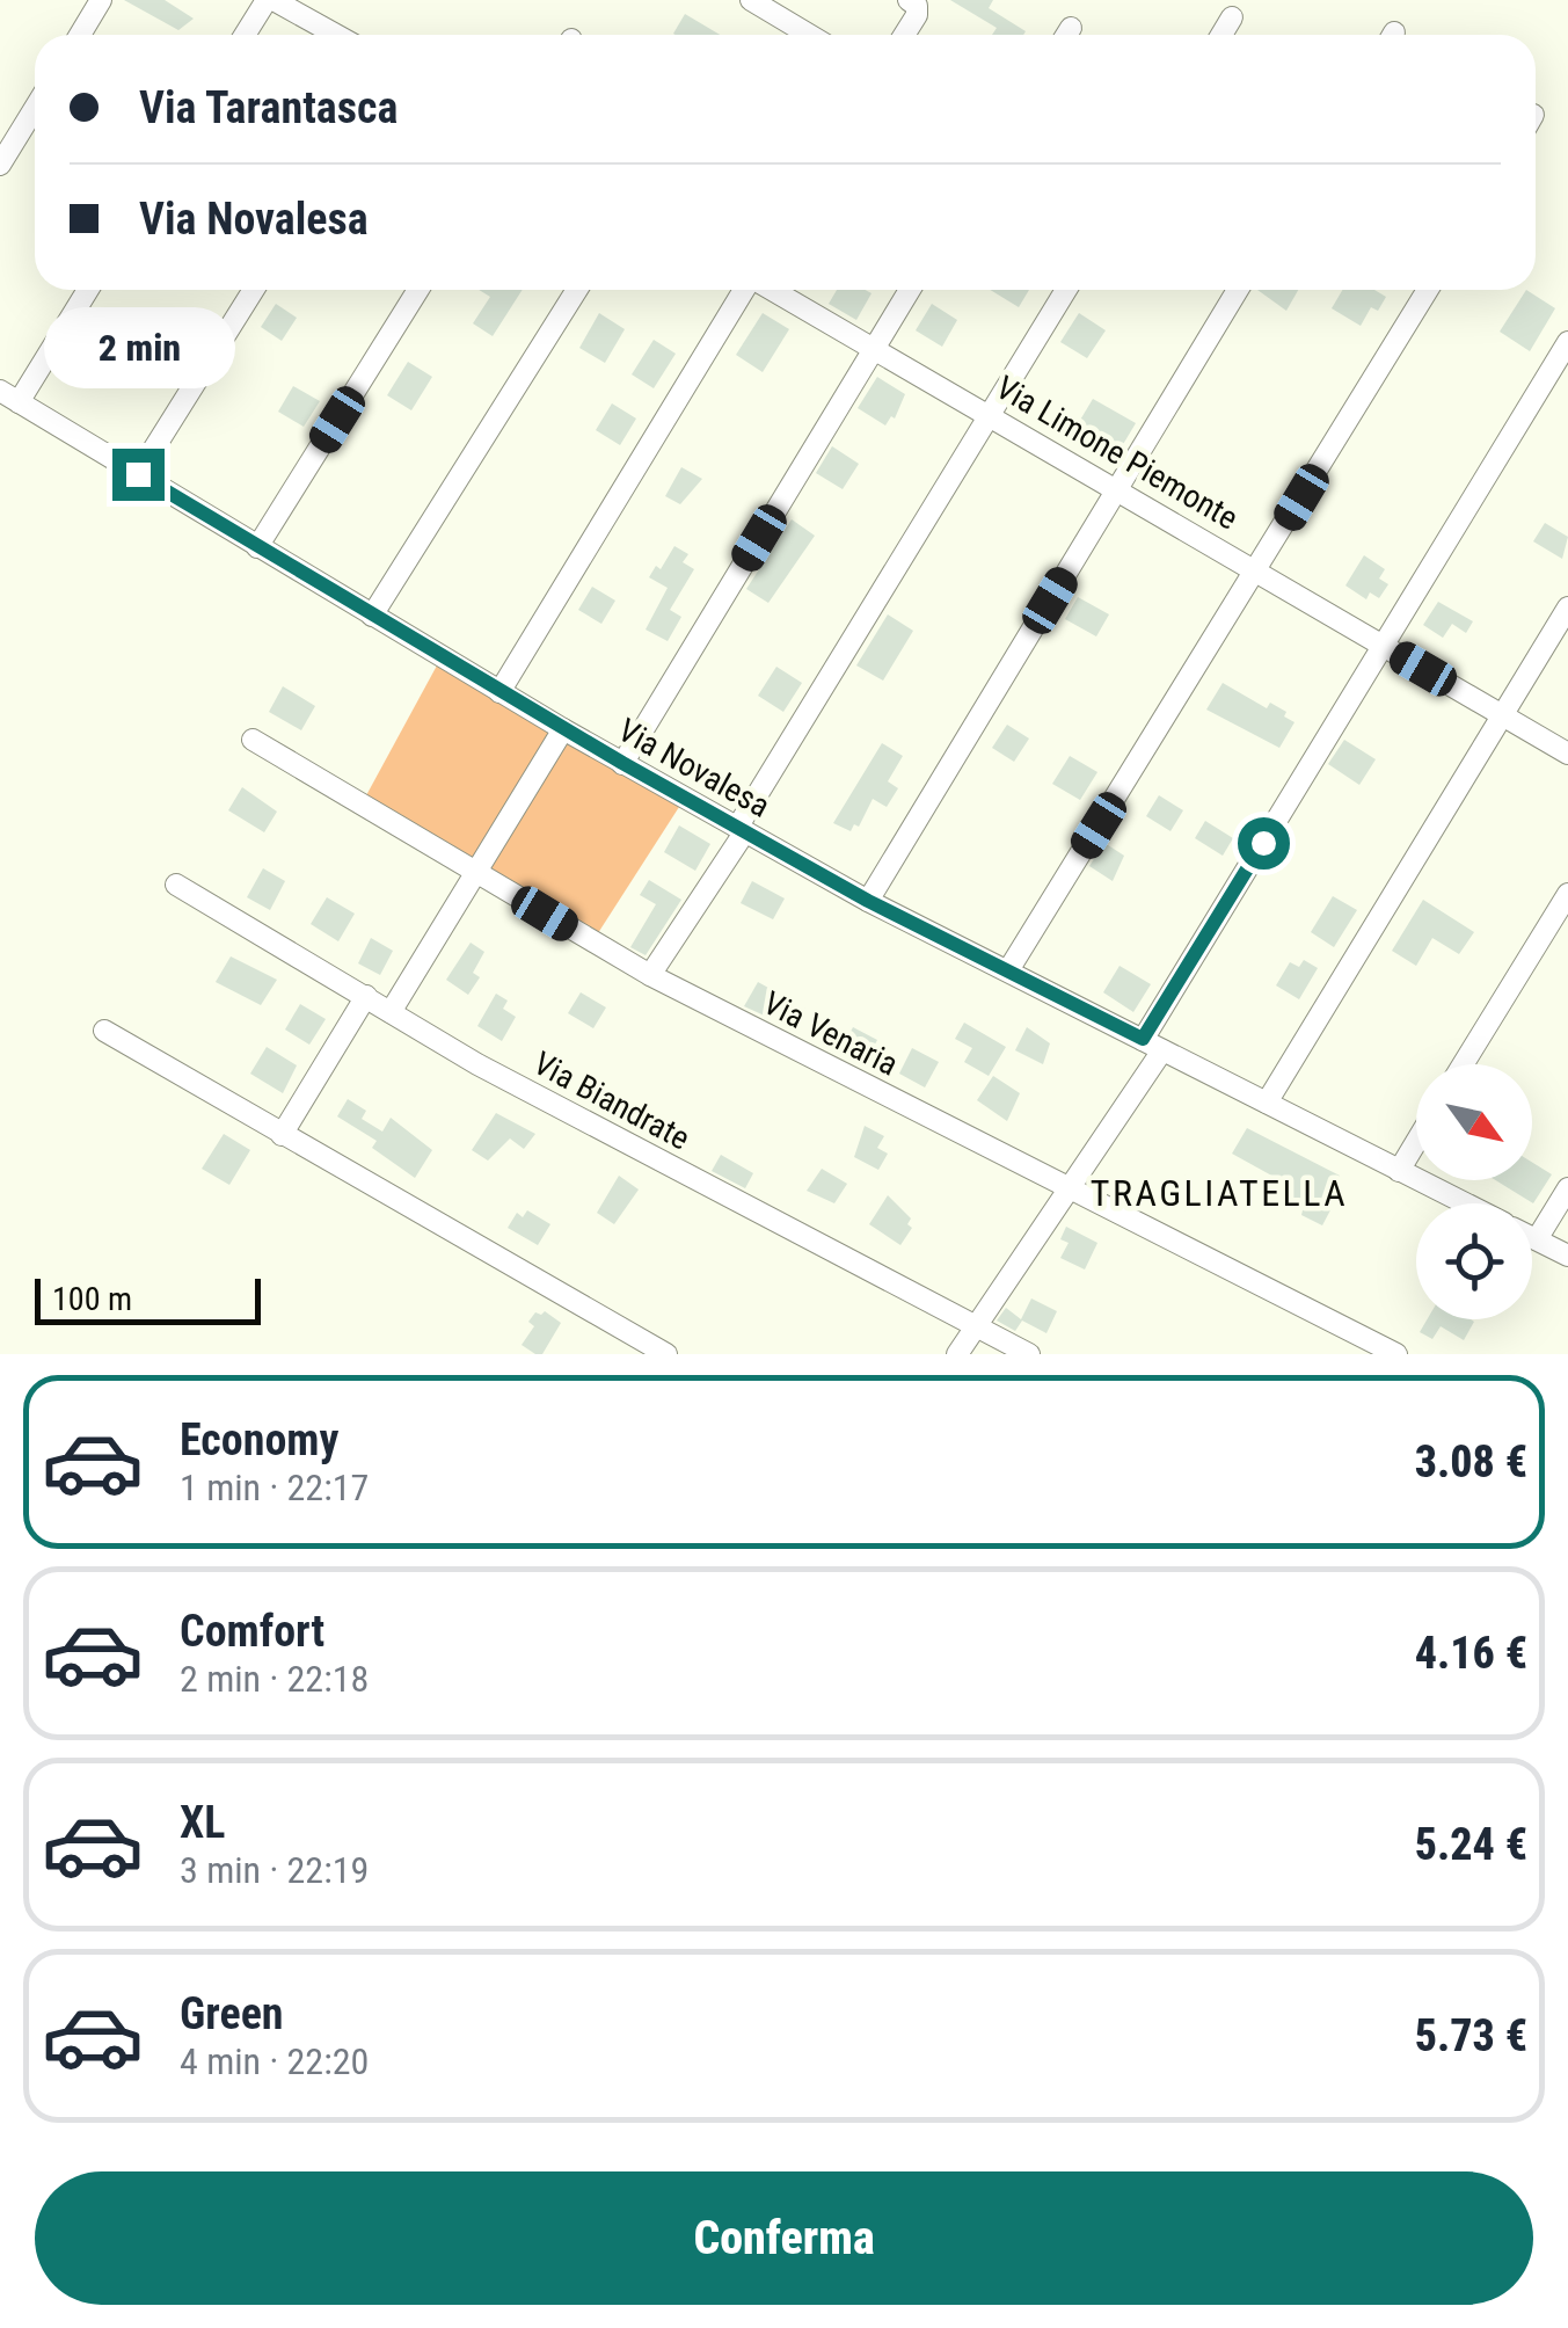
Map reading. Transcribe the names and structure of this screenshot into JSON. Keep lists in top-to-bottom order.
{
  "streets": {
    "street": [
      "Via Limone Piemonte",
      "Via Novalesa",
      "Via Venaria",
      "Via Biandrate"
    ]
  },
  "districts": ["TRAGLIATELLA"],
  "scale_bar": "100 m",
  "north": "bottom right",
  "page": {
    "banner": ["Via Tarantasca", "Via Novalesa"],
    "bubble": "2 min",
    "scale": "100 m",
    "list": [
      {
        "name": "Economy",
        "note": "1 min · 22:17",
        "value": "3.08 €"
      },
      {
        "name": "Comfort",
        "note": "2 min · 22:18",
        "value": "4.16 €"
      },
      {
        "name": "XL",
        "note": "3 min · 22:19",
        "value": "5.24 €"
      },
      {
        "name": "Green",
        "note": "4 min · 22:20",
        "value": "5.73 €"
      }
    ],
    "buttons": "Conferma"
  }
}
